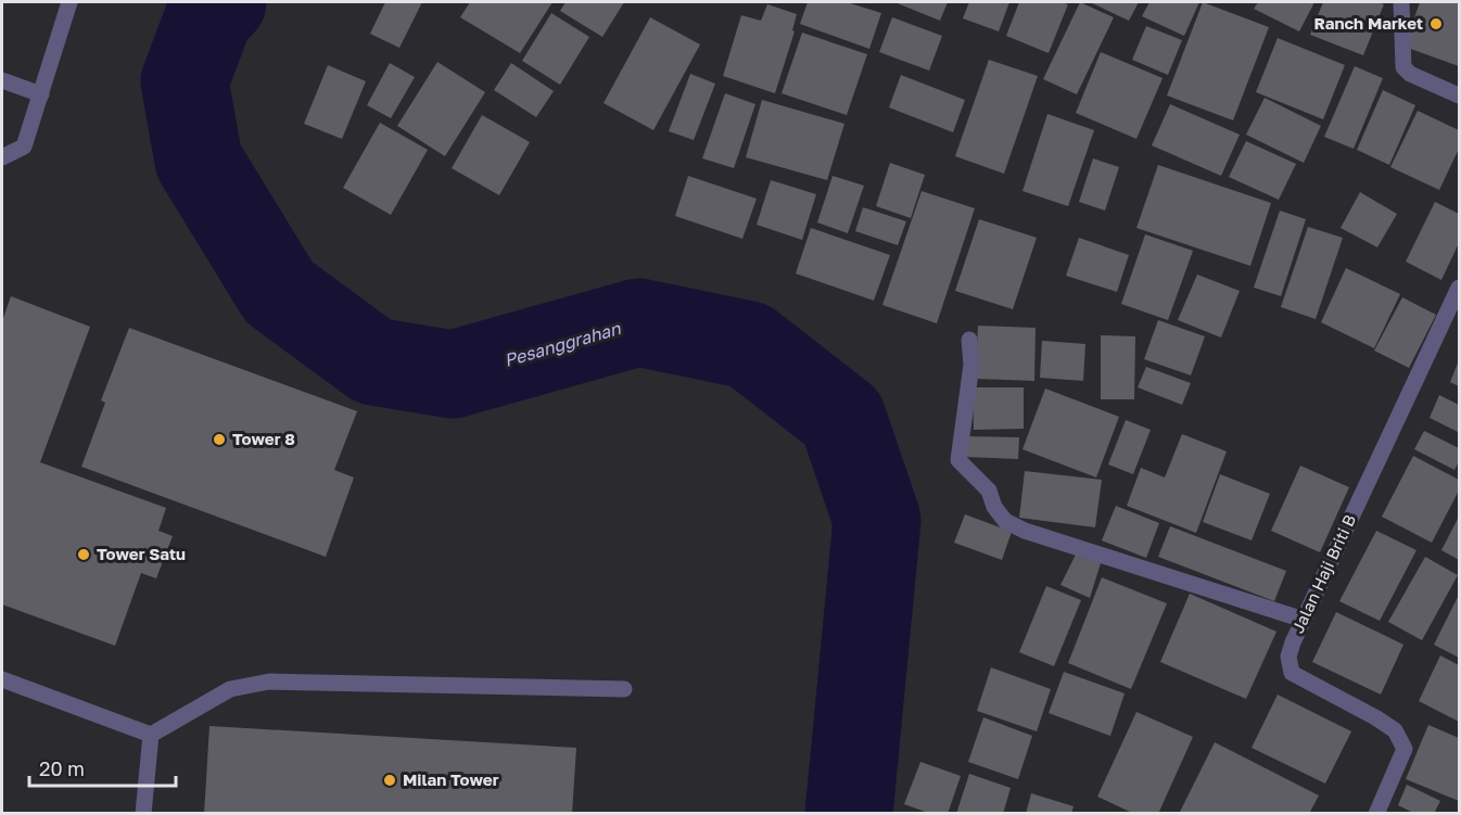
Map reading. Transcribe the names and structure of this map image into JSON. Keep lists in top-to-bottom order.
{
  "streets": {
    "street": ["Jalan Haji Briti B"]
  },
  "water": ["Pesanggrahan"],
  "places": [
    "Ranch Market",
    "Tower 8",
    "Tower Satu",
    "Milan Tower"
  ],
  "scale_bar": "20 m"
}
